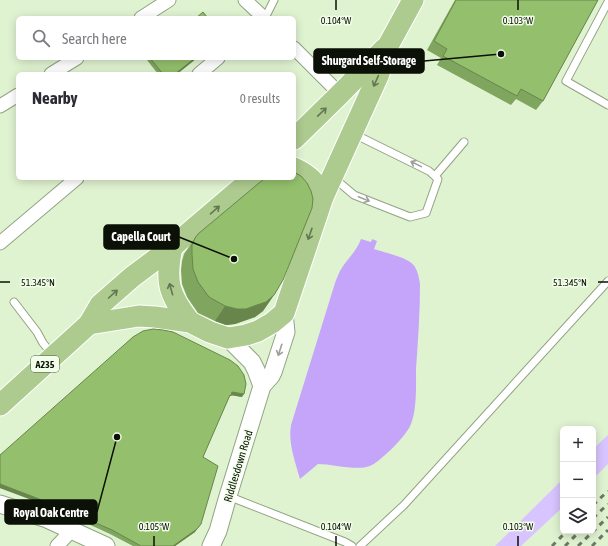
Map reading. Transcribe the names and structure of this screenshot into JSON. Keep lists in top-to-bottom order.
{
  "streets": {
    "main road": ["A235"],
    "street": ["Riddlesdown Road"]
  },
  "places": ["Shurgard Self-Storage", "Capella Court", "Royal Oak Centre"],
  "page": {
    "search": "Search here",
    "heading": ["Nearby", "0 results"],
    "map_buttons": ["+", "−"]
  },
  "coordinates": [
    "0.104°W",
    "0.103°W",
    "51.345°N",
    "0.105°W"
  ]
}
